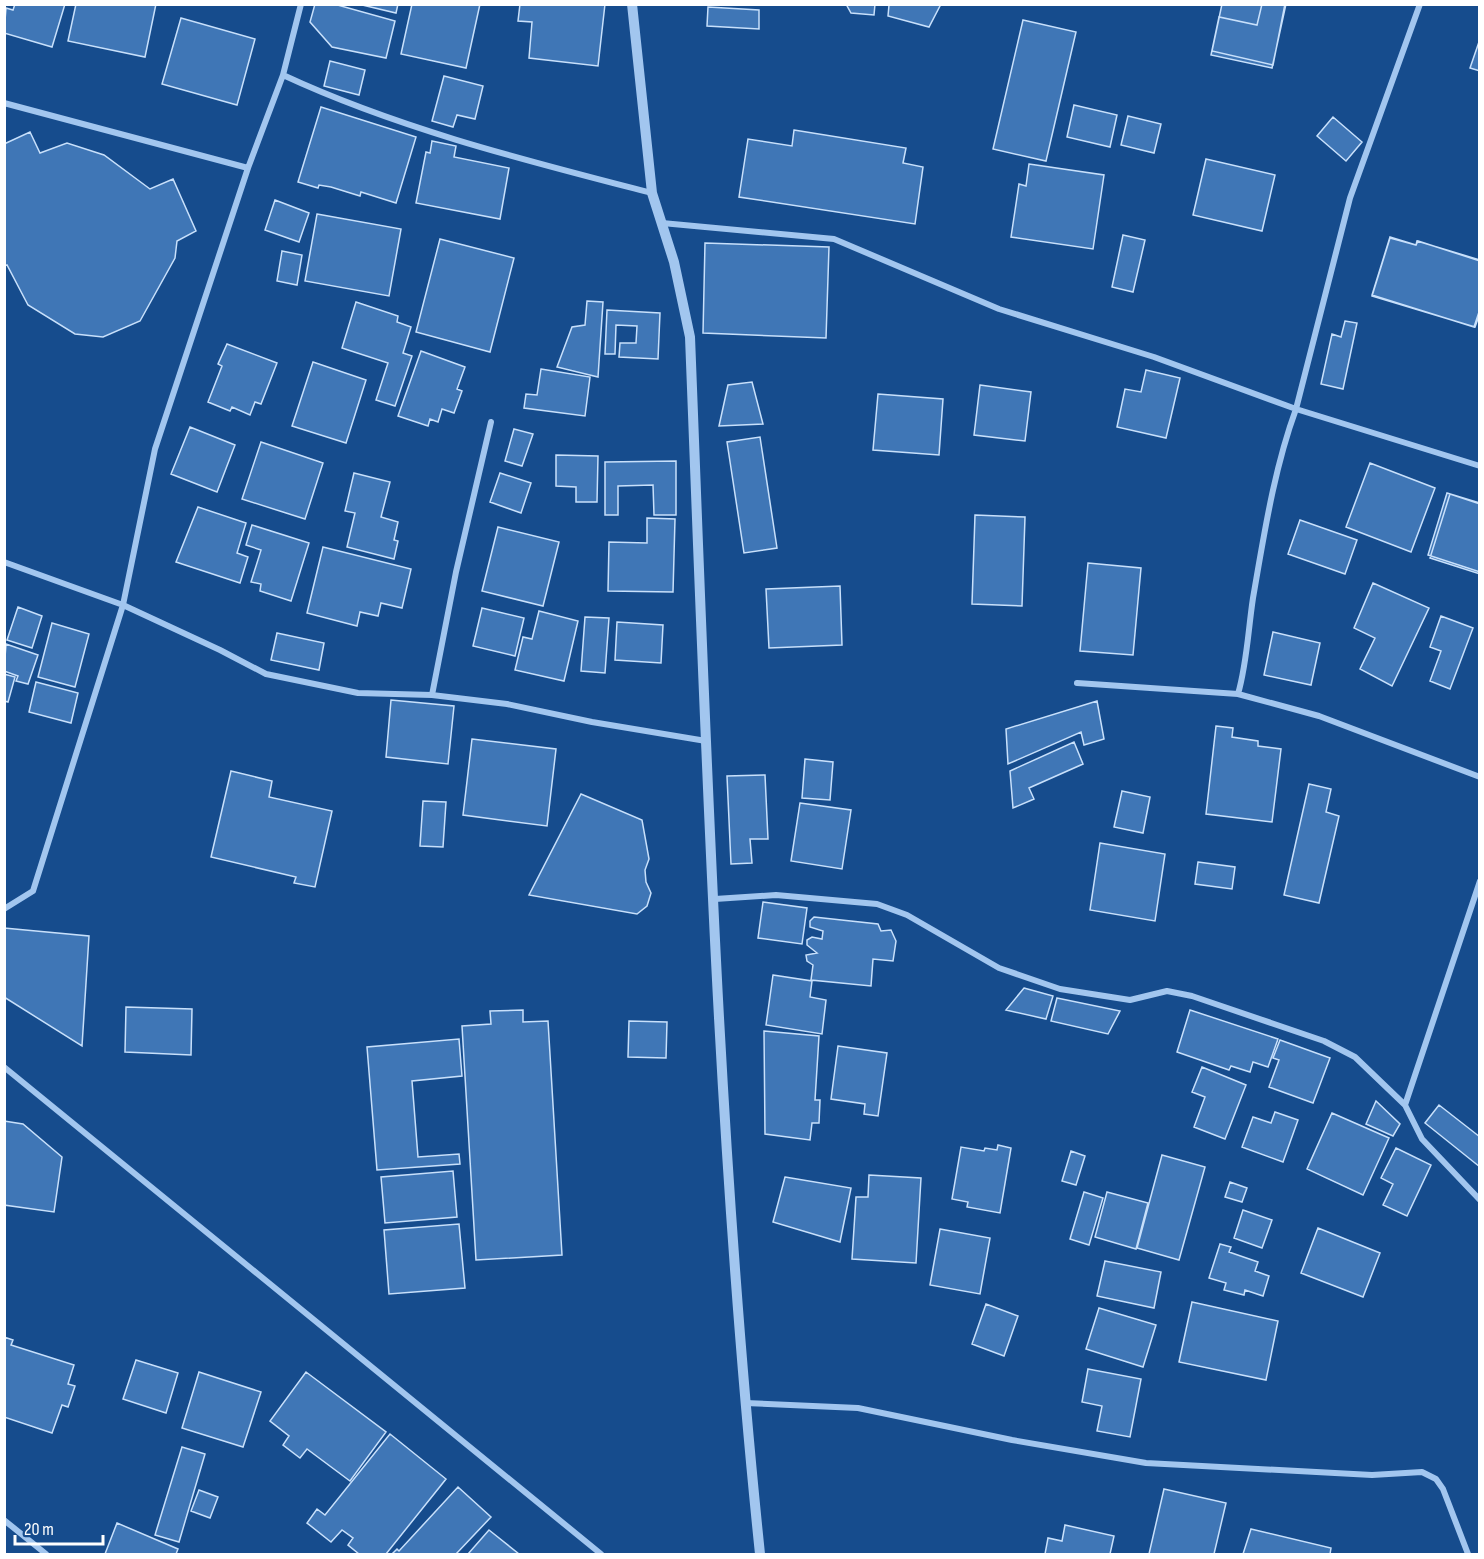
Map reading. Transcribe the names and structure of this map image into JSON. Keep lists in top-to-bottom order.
{
  "scale_bar": "20 m"
}
